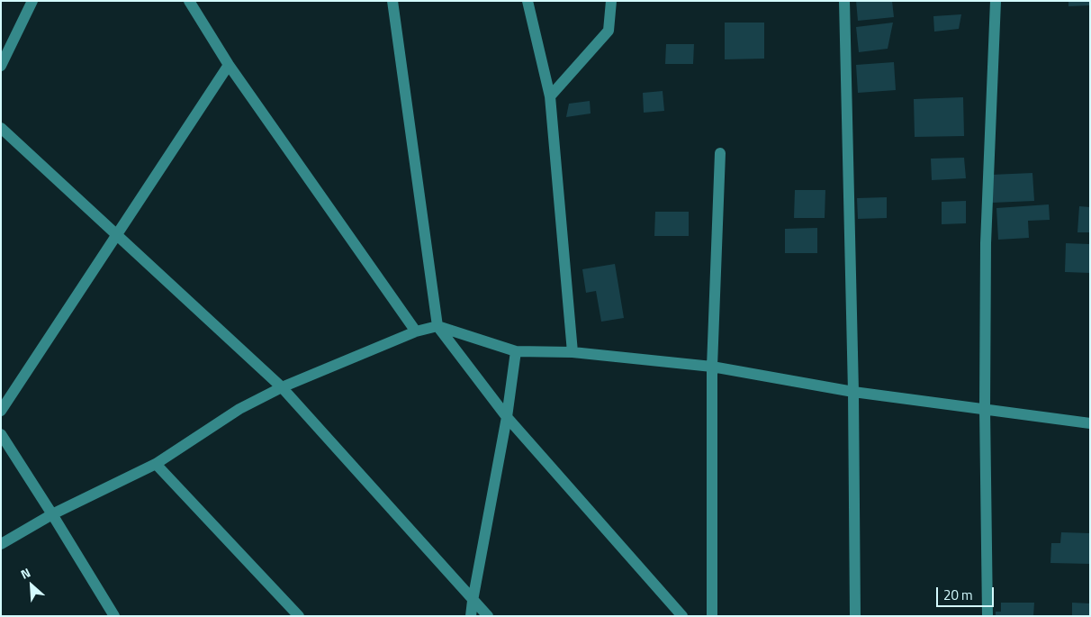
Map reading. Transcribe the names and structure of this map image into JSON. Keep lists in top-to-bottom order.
{
  "scale_bar": "20 m",
  "north": "top left"
}
